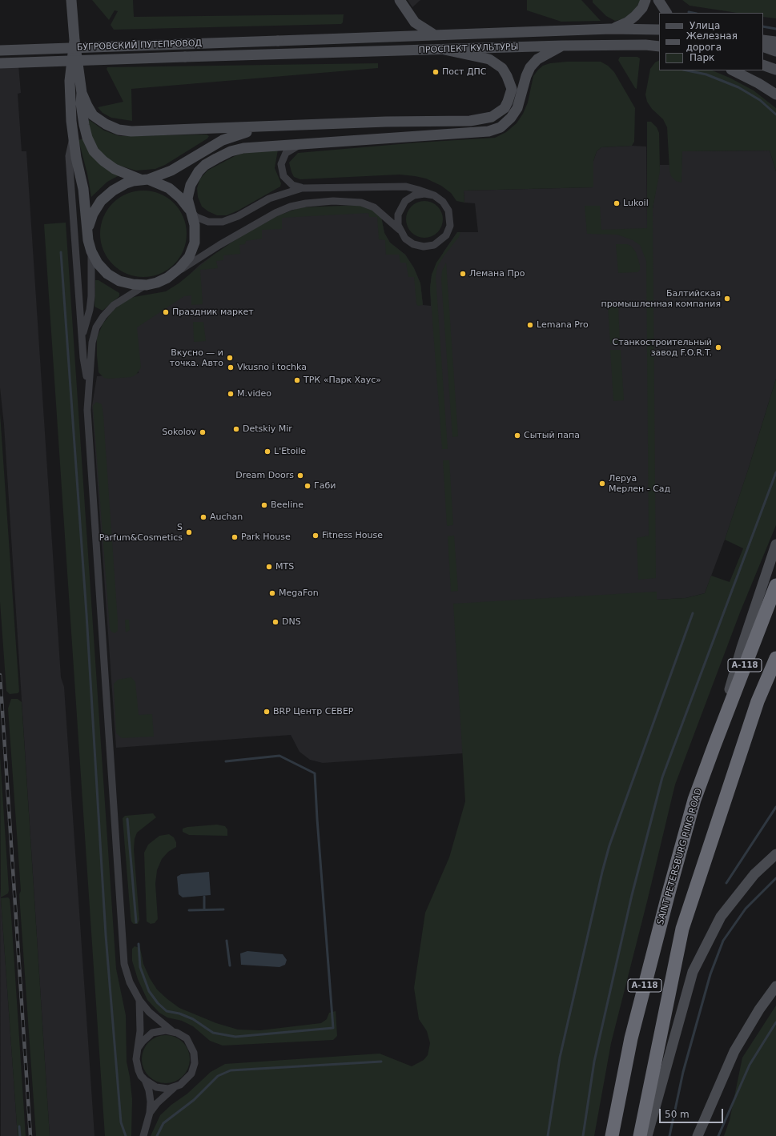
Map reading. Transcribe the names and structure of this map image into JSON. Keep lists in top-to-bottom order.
{
  "streets": {
    "highway": ["А-118", "SAINT PETERSBURG RING ROAD"],
    "main road": ["БУГРОВСКИЙ ПУТЕПРОВОД", "ПРОСПЕКТ КУЛЬТУРЫ"]
  },
  "crossings": [
    ["БУГРОВСКИЙ ПУТЕПРОВОД", "ПРОСПЕКТ КУЛЬТУРЫ"]
  ],
  "places": [
    "Пост ДПС",
    "Lukoil",
    "Лемана Про",
    "Балтийская промышленная компания",
    "Праздник маркет",
    "Lemana Pro",
    "Станкостроительный завод F.O.R.T.",
    "Вкусно — и точка. Авто",
    "Vkusno i tochka",
    "ТРК «Парк Хаус»",
    "M.video",
    "Detskiy Mir",
    "Sokolov",
    "Сытый папа",
    "L'Etoile",
    "Dream Doors",
    "Леруа Мерлен - Сад",
    "Габи",
    "Beeline",
    "Auchan",
    "S Parfum&Cosmetics",
    "Fitness House",
    "Park House",
    "MTS",
    "MegaFon",
    "DNS",
    "BRP Центр СЕВЕР"
  ],
  "legend": ["Улица", "Железная дорога", "Парк"],
  "scale_bar": "50 m"
}
